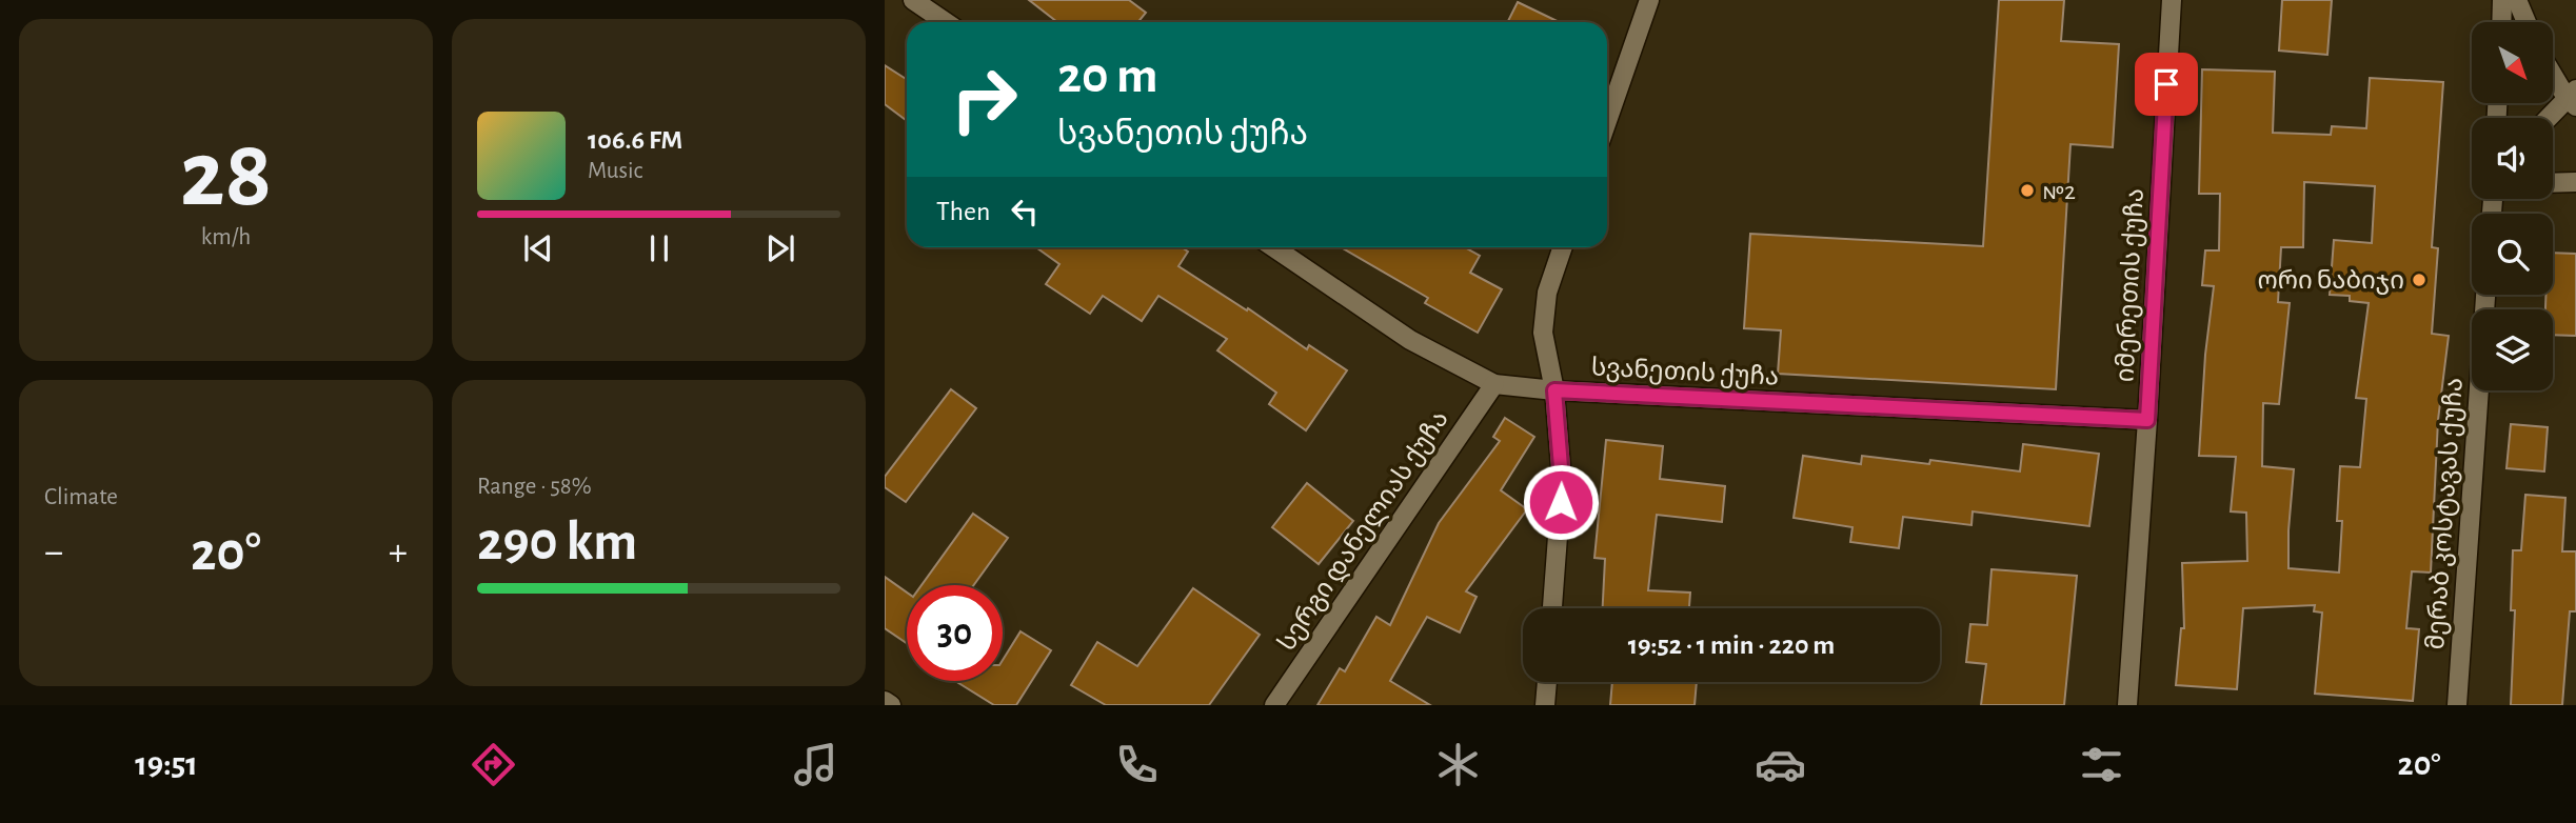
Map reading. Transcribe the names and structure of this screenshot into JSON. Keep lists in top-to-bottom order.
{
  "streets": {
    "street": [
      "იმერეთის ქუჩა",
      "სვანეთის ქუჩა",
      "მერაბ კოსტავას ქუჩა",
      "სერგი დანელიას ქუჩა"
    ]
  },
  "crossings": [
    ["იმერეთის ქუჩა", "სვანეთის ქუჩა"],
    ["სვანეთის ქუჩა", "სერგი დანელიას ქუჩა"]
  ],
  "places": ["№2", "ორი ნაბიჯი"],
  "north": "bottom right",
  "page": {
    "tile": [
      ["28", "km/h"],
      "Climate",
      ["Range · 58%", "290 km"]
    ],
    "turn": ["20 m", "სვანეთის ქუჩა"],
    "song": ["106.6 FM", "Music"],
    "then": "Then",
    "heat": ["−", "20°", "+"],
    "limit": "30",
    "trip": "19:52 · 1 min · 220 m",
    "tabs": ["19:51", "20°"]
  }
}
